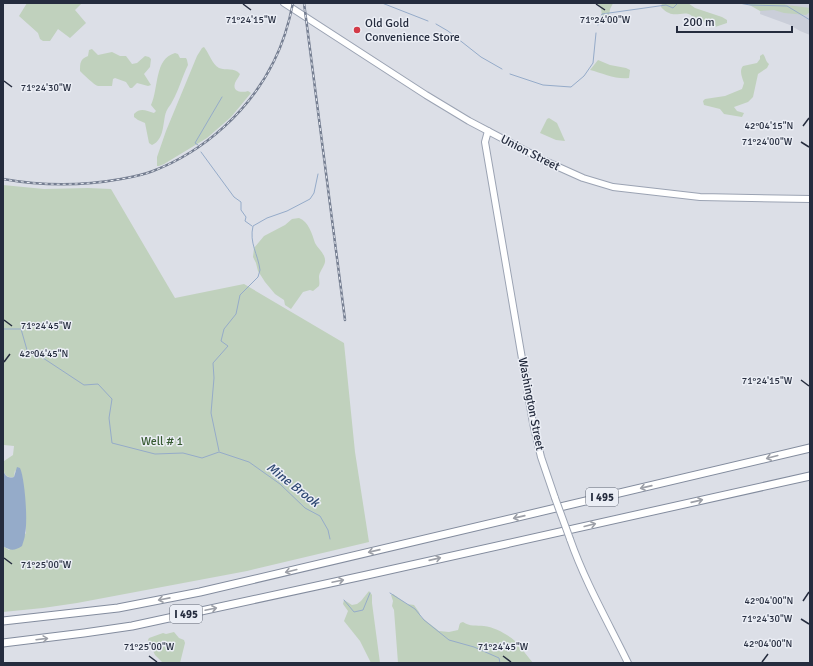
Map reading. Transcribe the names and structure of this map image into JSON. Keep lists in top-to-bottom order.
{
  "streets": {
    "highway": ["I 495"],
    "main road": ["Union Street", "Washington Street"]
  },
  "crossings": [
    ["Union Street", "Washington Street"]
  ],
  "water": ["Mine Brook"],
  "parks": ["Well # 1"],
  "places": ["Old Gold Convenience Store"],
  "scale_bar": "200 m",
  "coordinates": [
    "71°24'15\"W",
    "71°24'00\"W",
    "71°24'30\"W",
    "42°04'15\"N",
    "71°24'45\"W",
    "42°04'45\"N",
    "71°25'00\"W",
    "42°04'00\"N"
  ]
}
